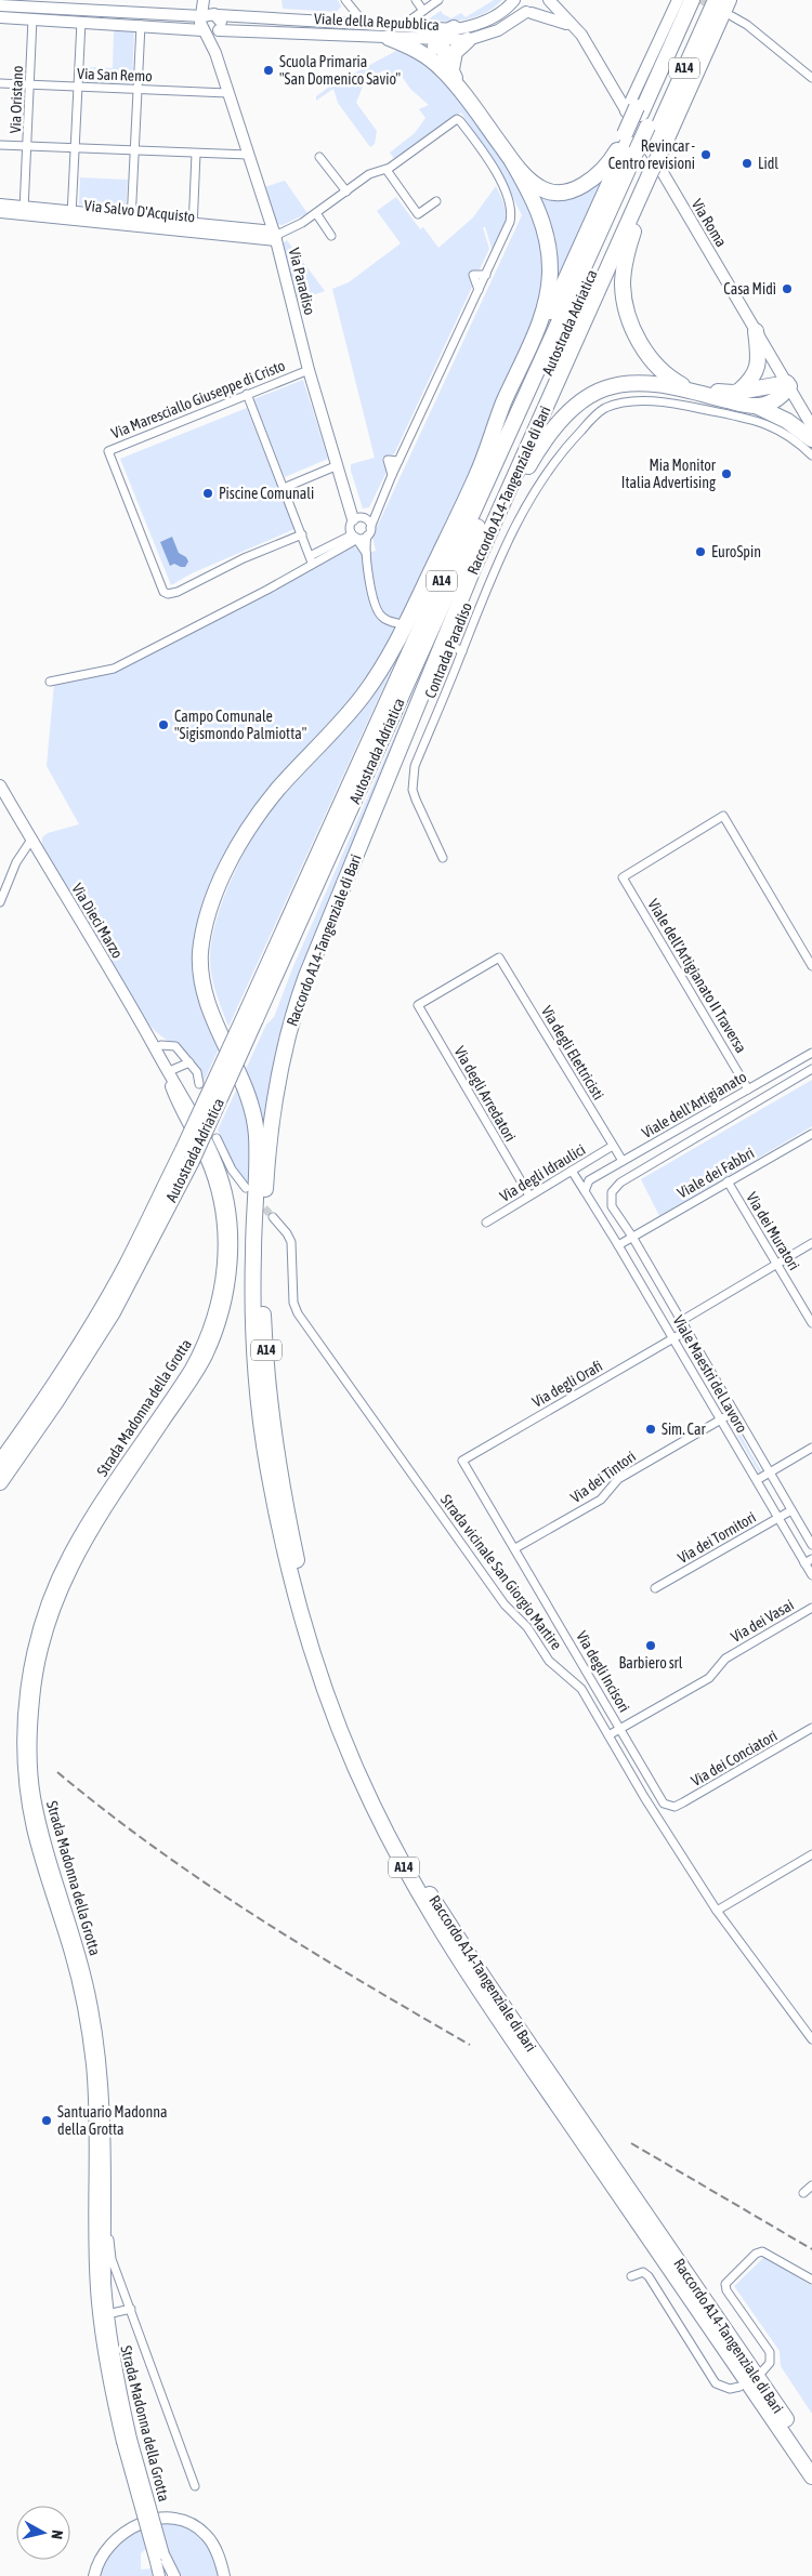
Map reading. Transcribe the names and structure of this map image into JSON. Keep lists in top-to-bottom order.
{
  "streets": {
    "highway": ["A14", "Autostrada Adriatica", "Raccordo A14-Tangenziale di Bari"],
    "main road": [
      "Viale della Repubblica",
      "Via Salvo D'Acquisto",
      "Via Roma",
      "Via Paradiso",
      "Via Dieci Marzo",
      "Strada Madonna della Grotta"
    ],
    "street": [
      "Via San Remo",
      "Via Oristano",
      "Via Maresciallo Giuseppe di Cristo",
      "Contrada Paradiso",
      "Viale dell'Artigianato II Traversa",
      "Via degli Elettricisti",
      "Via degli Arredatori",
      "Viale dell'Artigianato",
      "Via degli Idraulici",
      "Viale dei Fabbri",
      "Via dei Muratori",
      "Viale Maestri del Lavoro",
      "Via degli Orafi",
      "Via dei Tintori",
      "Via dei Tornitori",
      "Strada vicinale San Giorgio Martire",
      "Via dei Vasai",
      "Via degli Incisori",
      "Via dei Conciatori"
    ]
  },
  "crossings": [
    ["Viale della Repubblica", "Via Oristano"],
    ["Viale della Repubblica", "Via Roma"],
    ["Viale della Repubblica", "Via Paradiso"],
    ["A14", "Via Roma"],
    ["A14", "Raccordo A14-Tangenziale di Bari"],
    ["Via San Remo", "Via Oristano"],
    ["Via San Remo", "Via Paradiso"],
    ["Via Oristano", "Via Salvo D'Acquisto"],
    ["Via Salvo D'Acquisto", "Via Paradiso"],
    ["Via Roma", "Raccordo A14-Tangenziale di Bari"],
    ["Via Paradiso", "Via Maresciallo Giuseppe di Cristo"],
    ["Autostrada Adriatica", "Raccordo A14-Tangenziale di Bari"],
    ["Via Dieci Marzo", "Strada Madonna della Grotta"],
    ["Viale dell'Artigianato II Traversa", "Viale dell'Artigianato"],
    ["Via degli Elettricisti", "Via degli Arredatori"],
    ["Via degli Elettricisti", "Viale dell'Artigianato"],
    ["Via degli Elettricisti", "Via degli Idraulici"],
    ["Via degli Arredatori", "Via degli Idraulici"],
    ["Viale dell'Artigianato", "Viale Maestri del Lavoro"],
    ["Via degli Idraulici", "Viale Maestri del Lavoro"],
    ["Viale dei Fabbri", "Via dei Muratori"],
    ["Viale dei Fabbri", "Viale Maestri del Lavoro"],
    ["Viale Maestri del Lavoro", "Via degli Orafi"],
    ["Viale Maestri del Lavoro", "Via dei Tintori"],
    ["Viale Maestri del Lavoro", "Via dei Tornitori"],
    ["Via degli Orafi", "Via degli Incisori"],
    ["Via dei Tintori", "Via degli Incisori"],
    ["Via dei Vasai", "Via degli Incisori"],
    ["Via degli Incisori", "Via dei Conciatori"]
  ],
  "places": [
    "Scuola Primaria \"San Domenico Savio\"",
    "Revincar - Centro revisioni",
    "Lidl",
    "Casa Midì",
    "Mia Monitor Italia Advertising",
    "Piscine Comunali",
    "EuroSpin",
    "Campo Comunale \"Sigismondo Palmiotta\"",
    "Sim. Car",
    "Barbiero srl",
    "Santuario Madonna della Grotta"
  ],
  "north": "right"
}
